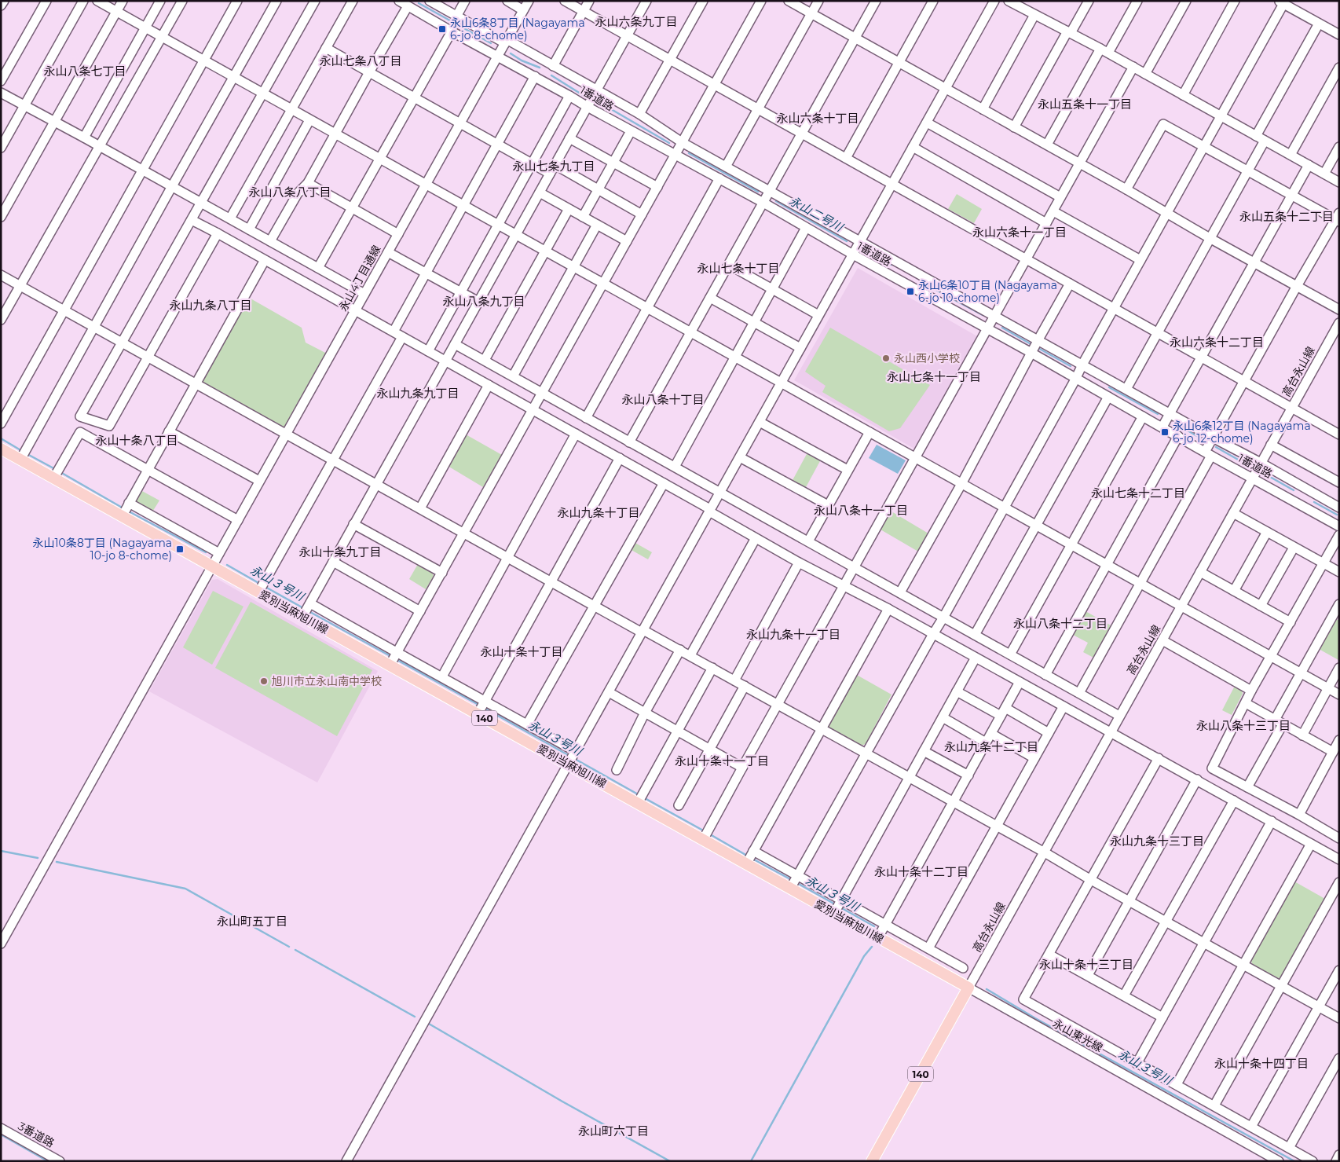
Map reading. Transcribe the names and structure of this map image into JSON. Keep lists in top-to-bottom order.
{
  "streets": {
    "main road": ["愛別当麻旭川線", "140"],
    "street": [
      "1番道路",
      "永山4丁目通線",
      "高台永山線",
      "永山東光線",
      "3番道路"
    ]
  },
  "crossings": [
    ["1番道路", "永山4丁目通線"],
    ["1番道路", "高台永山線"],
    ["永山4丁目通線", "愛別当麻旭川線"],
    ["高台永山線", "愛別当麻旭川線"],
    ["高台永山線", "140"],
    ["高台永山線", "永山東光線"],
    ["愛別当麻旭川線", "140"],
    ["愛別当麻旭川線", "永山東光線"],
    ["140", "永山東光線"]
  ],
  "districts": [
    "永山六条九丁目",
    "永山七条八丁目",
    "永山八条七丁目",
    "永山五条十一丁目",
    "永山六条十丁目",
    "永山七条九丁目",
    "永山八条八丁目",
    "永山五条十二丁目",
    "永山六条十一丁目",
    "永山七条十丁目",
    "永山八条九丁目",
    "永山九条八丁目",
    "永山六条十二丁目",
    "永山七条十一丁目",
    "永山九条九丁目",
    "永山八条十丁目",
    "永山十条八丁目",
    "永山七条十二丁目",
    "永山八条十一丁目",
    "永山九条十丁目",
    "永山十条九丁目",
    "永山八条十二丁目",
    "永山九条十一丁目",
    "永山十条十丁目",
    "永山八条十三丁目",
    "永山九条十二丁目",
    "永山十条十一丁目",
    "永山九条十三丁目",
    "永山十条十二丁目",
    "永山町五丁目",
    "永山十条十三丁目",
    "永山十条十四丁目",
    "永山町六丁目"
  ],
  "water": ["永山二号川", "永山３号川"],
  "places": {
    "transit": [
      "永山6条8丁目 (Nagayama 6-jo 8-chome)",
      "永山6条10丁目 (Nagayama 6-jo 10-chome)",
      "永山6条12丁目 (Nagayama 6-jo 12-chome)",
      "永山10条8丁目 (Nagayama 10-jo 8-chome)"
    ],
    "other": ["永山西小学校", "旭川市立永山南中学校"]
  }
}
